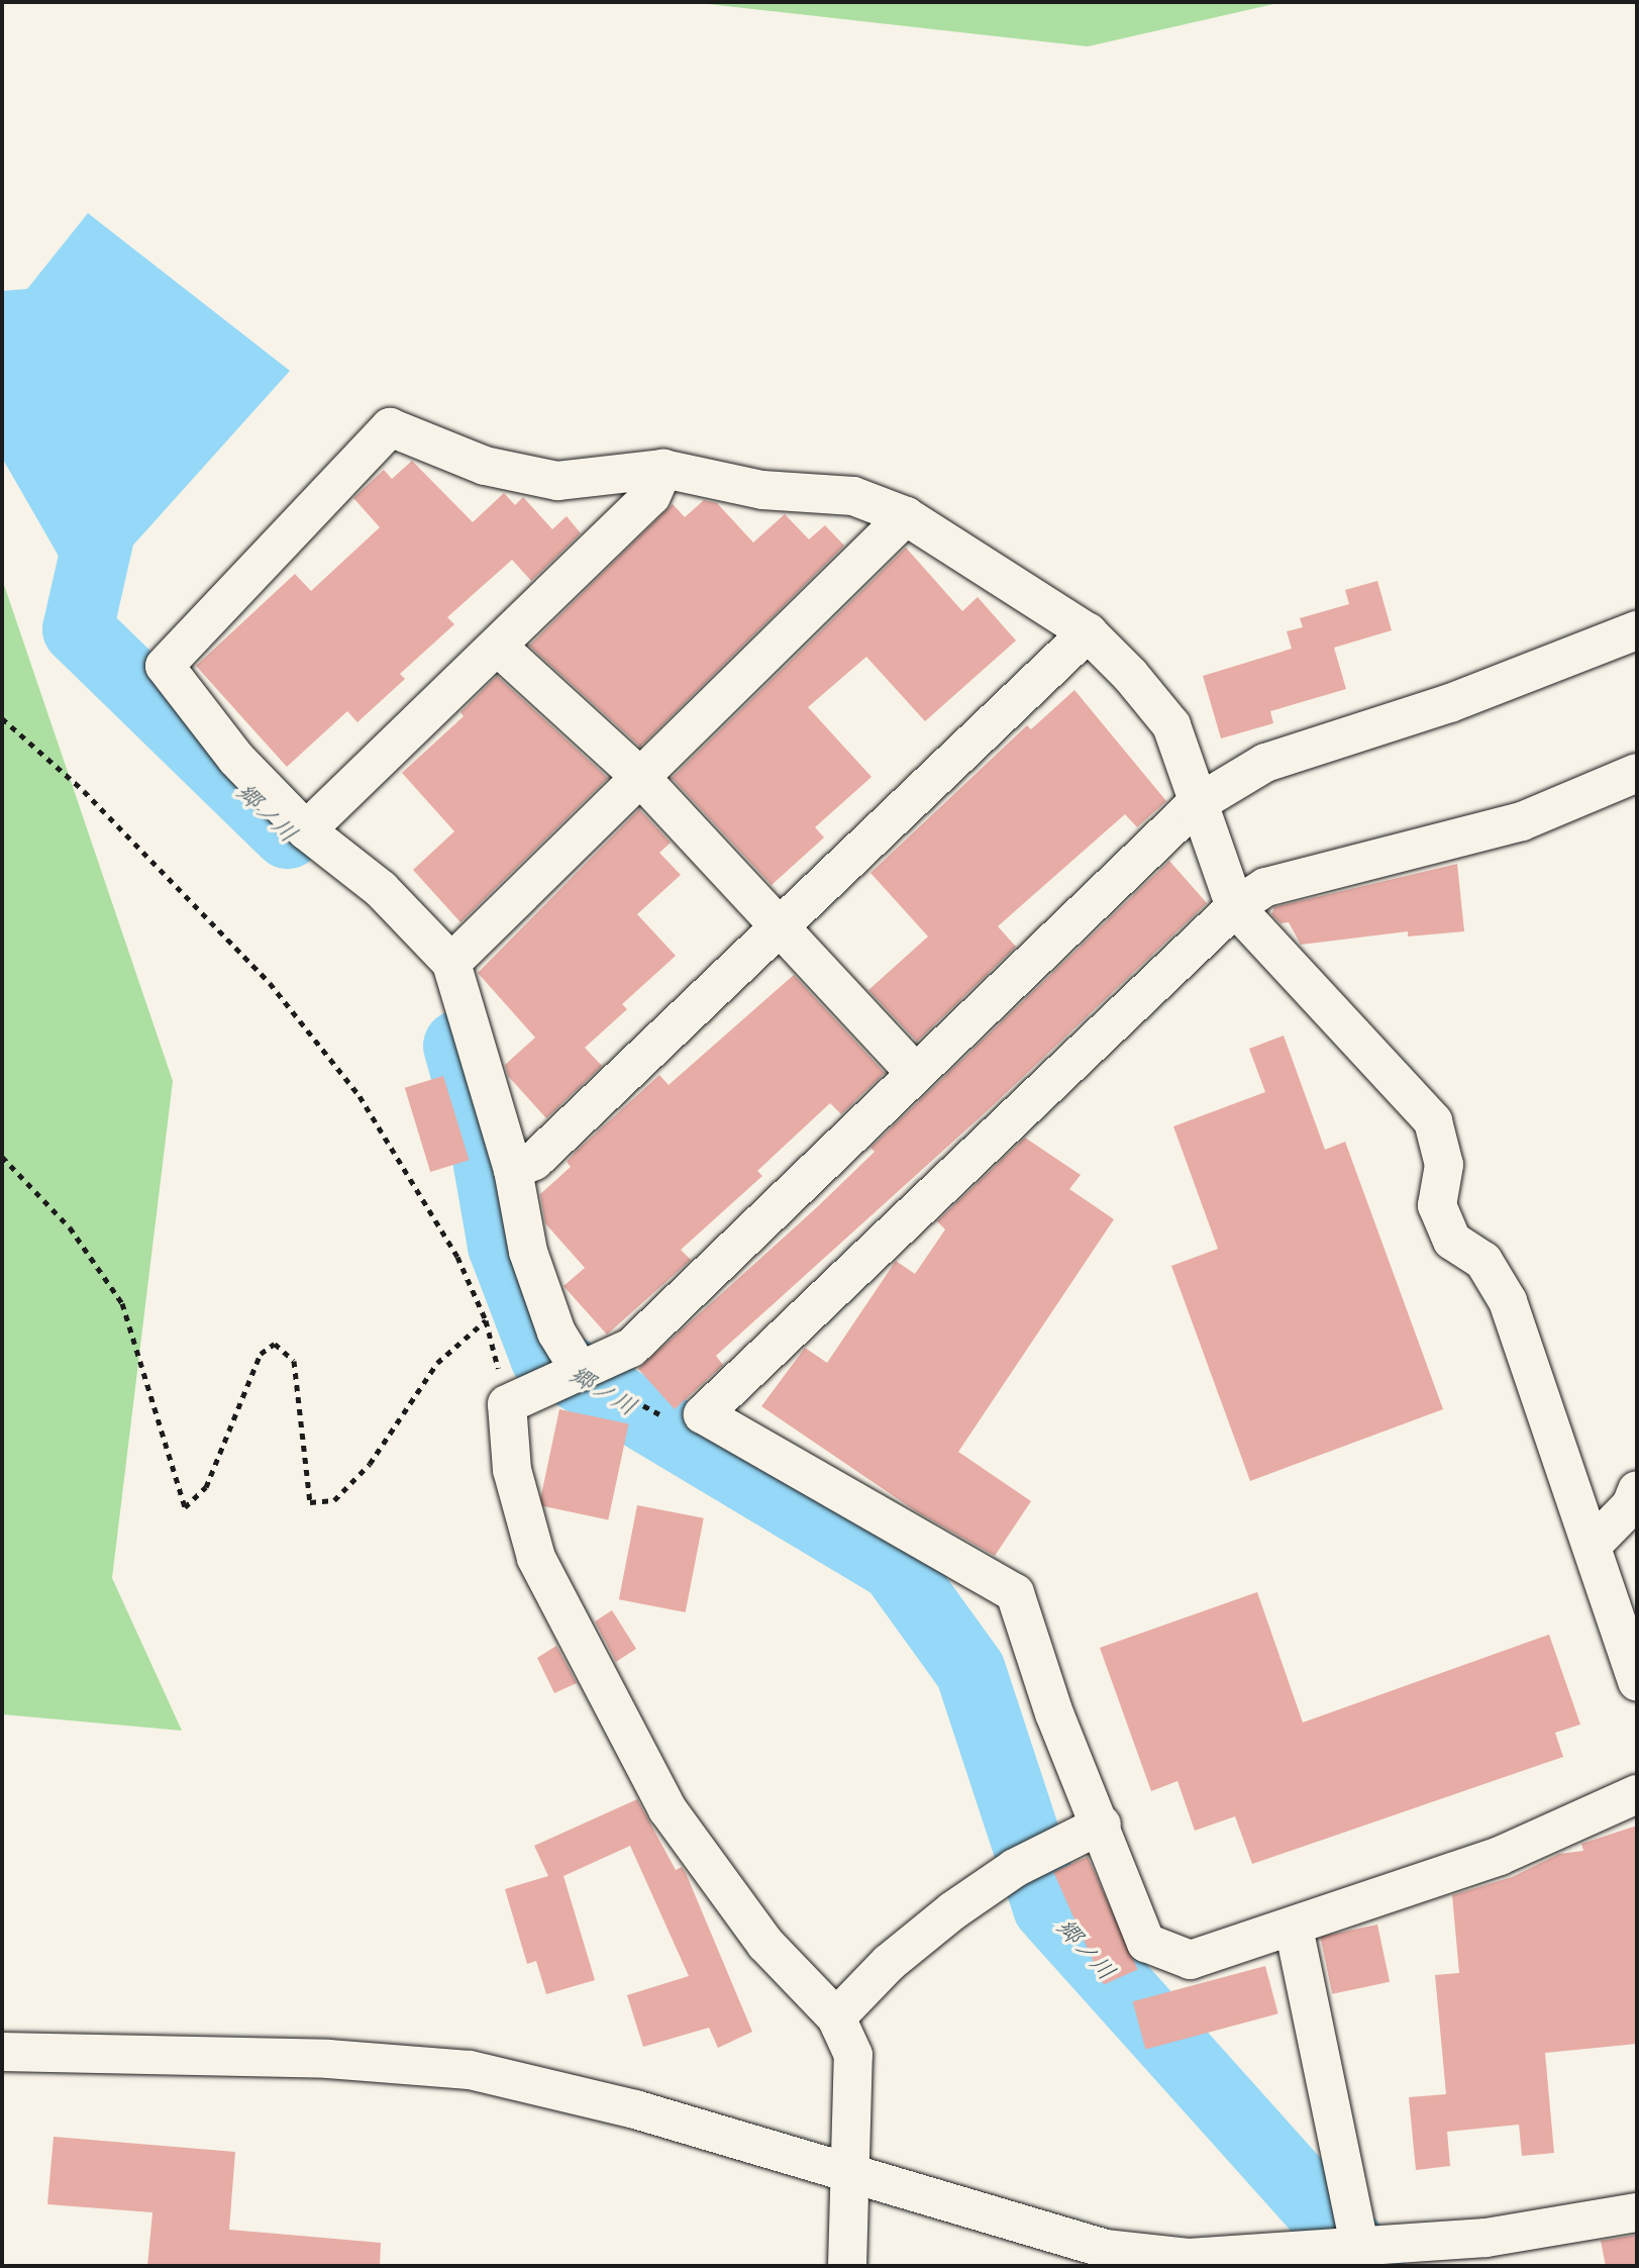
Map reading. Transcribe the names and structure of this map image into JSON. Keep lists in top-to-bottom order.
{
  "water": ["郷ノ川"]
}
